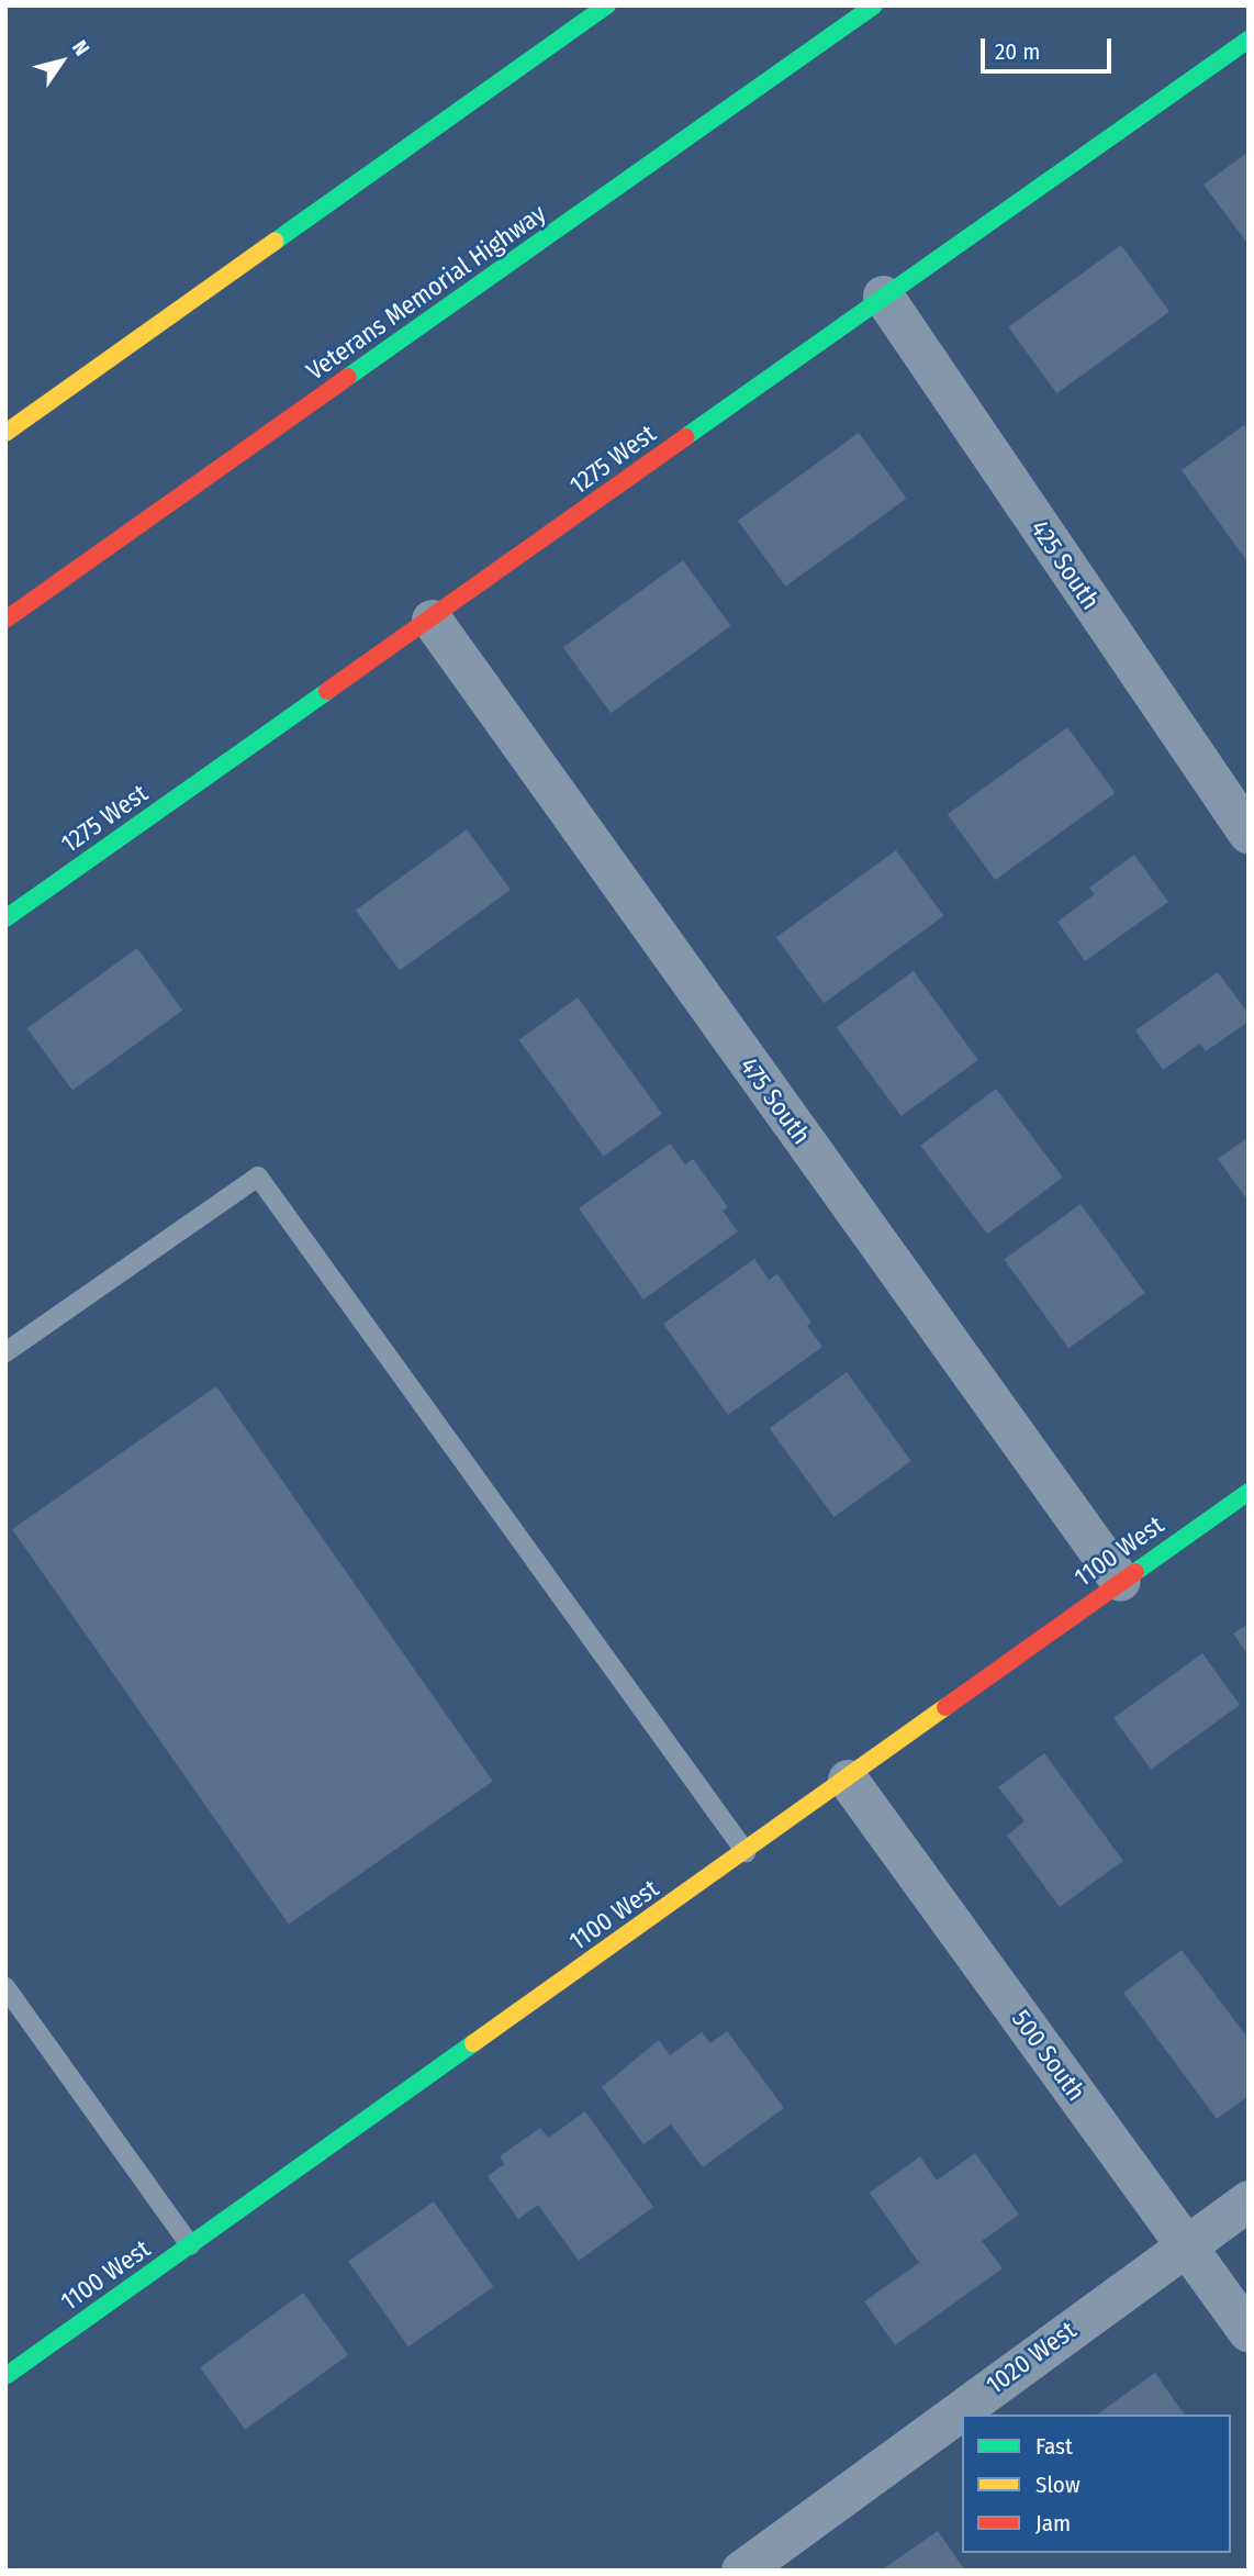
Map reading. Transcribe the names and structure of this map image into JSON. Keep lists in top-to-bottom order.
{
  "streets": {
    "main road": ["Veterans Memorial Highway", "1275 West", "1100 West"],
    "street": [
      "425 South",
      "475 South",
      "500 South",
      "1020 West"
    ]
  },
  "crossings": [
    ["1275 West", "425 South"],
    ["1275 West", "475 South"],
    ["475 South", "1100 West"],
    ["1100 West", "500 South"],
    ["500 South", "1020 West"]
  ],
  "legend": ["Fast", "Slow", "Jam"],
  "scale_bar": "20 m",
  "north": "top right"
}
